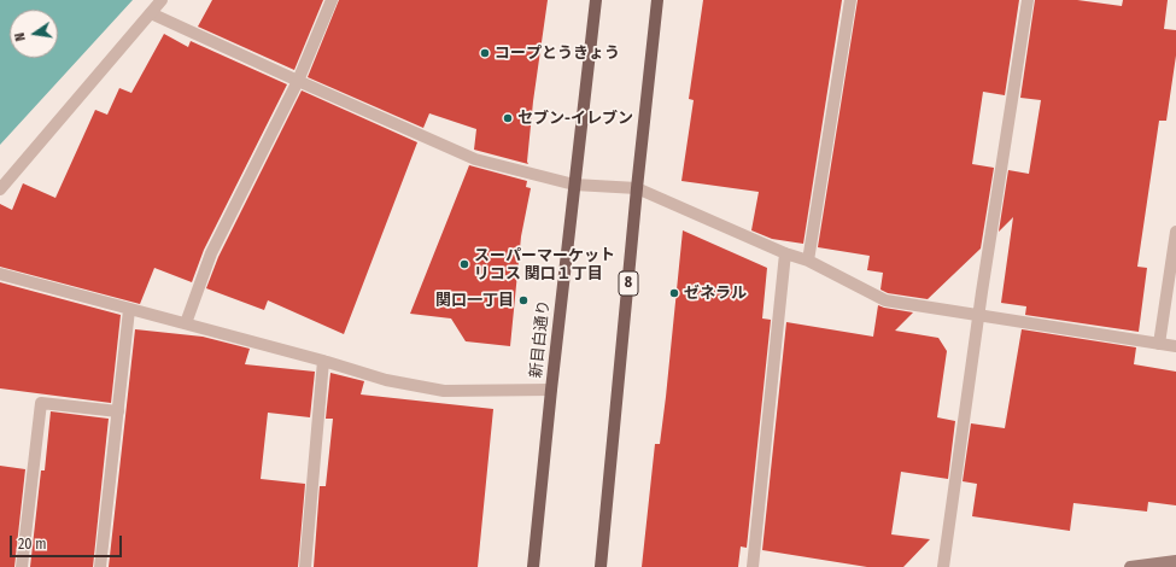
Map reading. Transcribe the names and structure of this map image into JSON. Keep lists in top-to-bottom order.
{
  "streets": {
    "main road": ["8", "新目白通り"]
  },
  "places": [
    "コープとうきょう",
    "セブン-イレブン",
    "スーパーマーケット リコス 関口１丁目",
    "ゼネラル",
    "関口一丁目"
  ],
  "scale_bar": "20 m",
  "north": "left"
}
